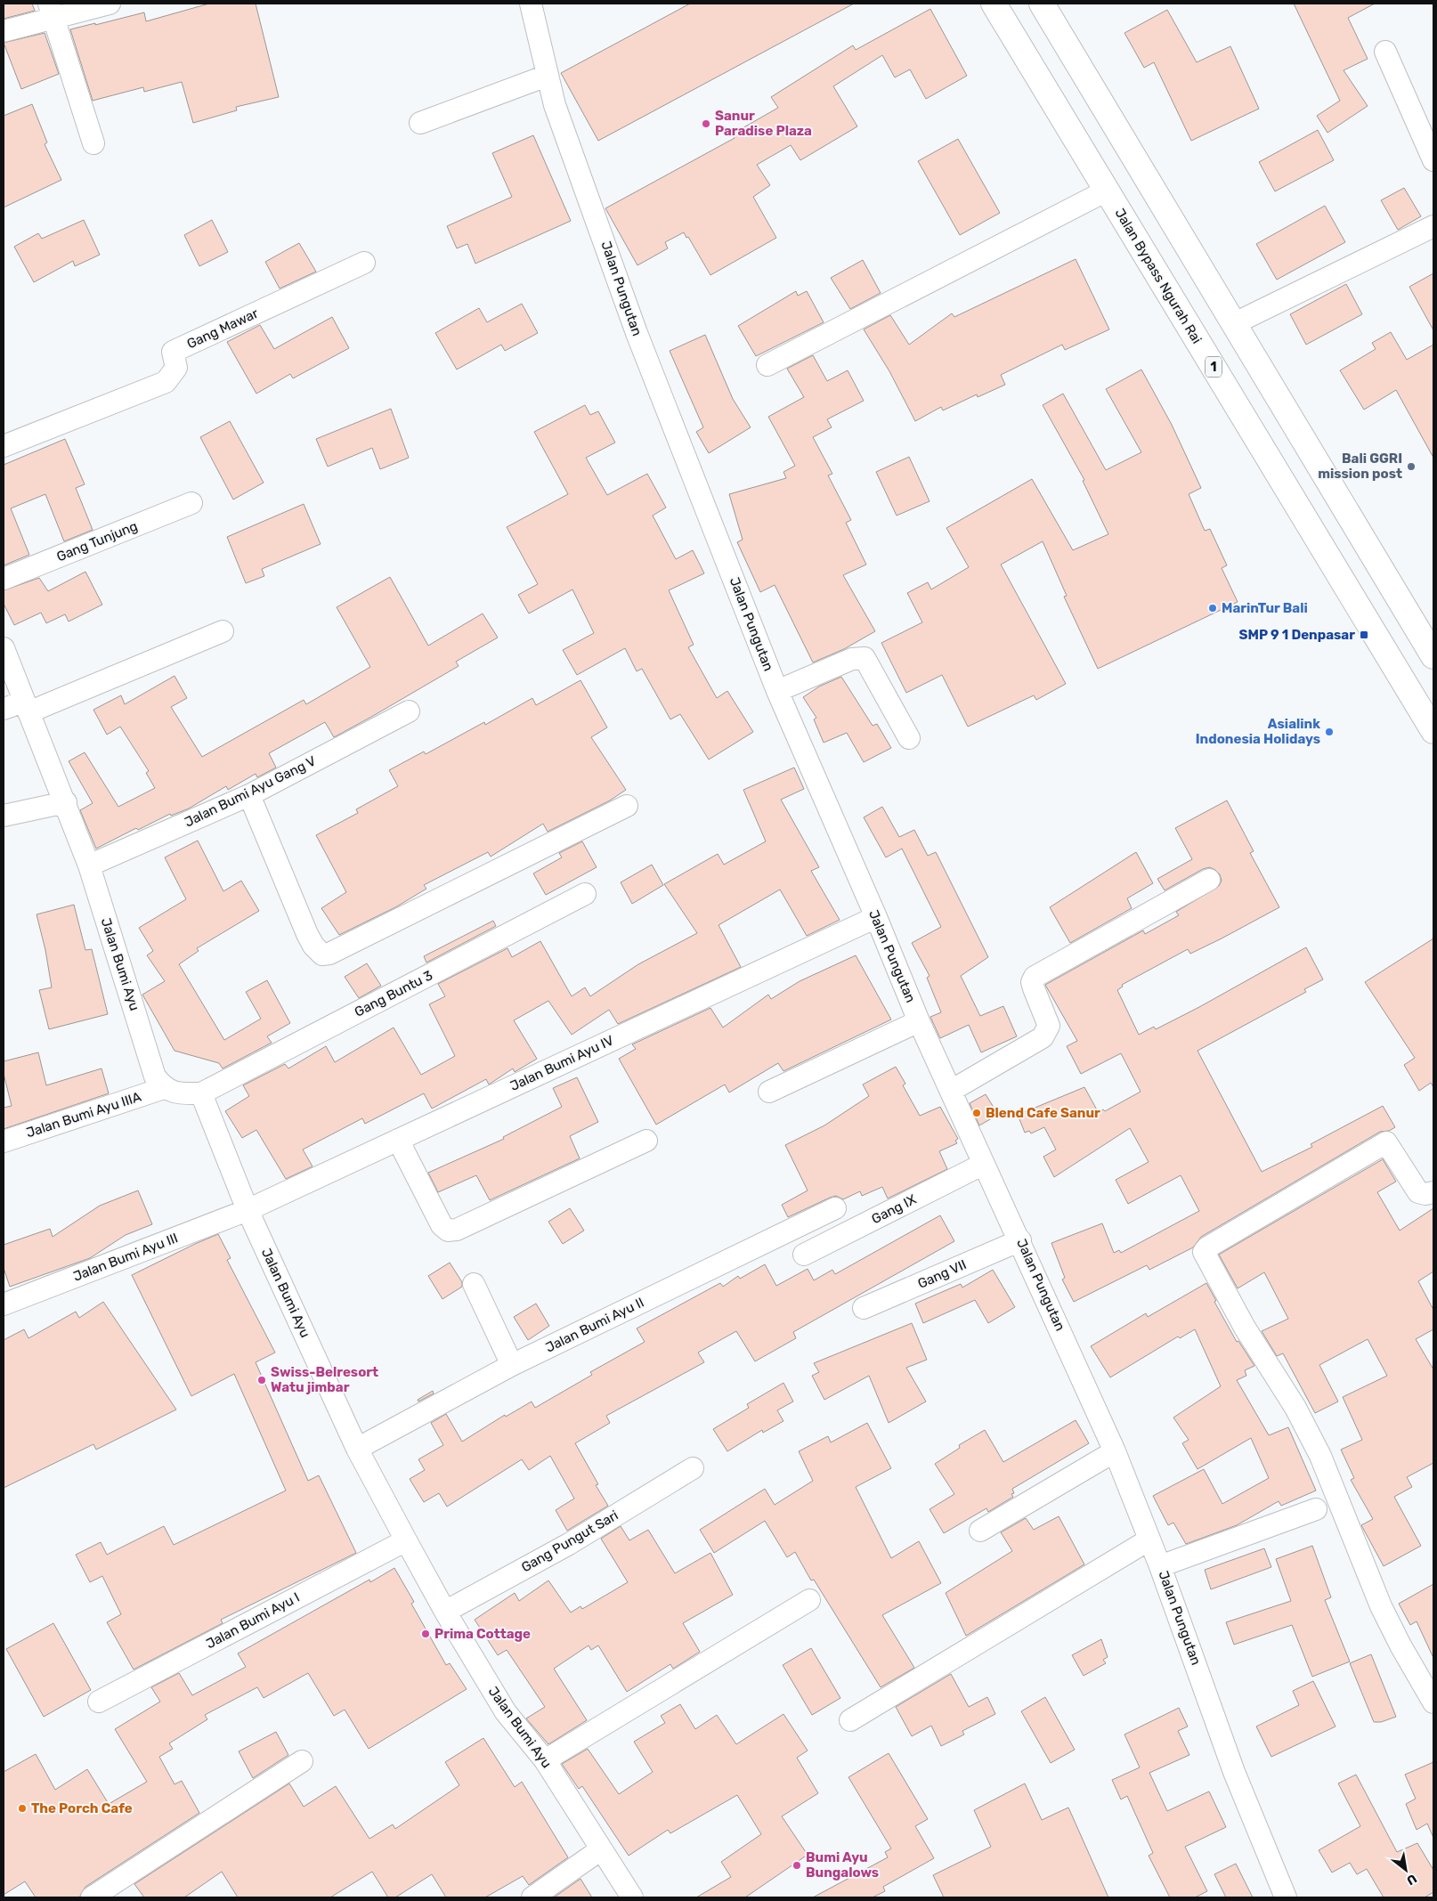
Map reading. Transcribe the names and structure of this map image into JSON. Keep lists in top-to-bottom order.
{
  "streets": {
    "highway": ["Jalan Bypass Ngurah Rai", "1"],
    "street": [
      "Jalan Pungutan",
      "Gang Mawar",
      "Gang Tunjung",
      "Jalan Bumi Ayu Gang V",
      "Jalan Bumi Ayu",
      "Gang Buntu 3",
      "Jalan Bumi Ayu IV",
      "Jalan Bumi Ayu IIIA",
      "Gang IX",
      "Jalan Bumi Ayu III",
      "Gang VII",
      "Jalan Bumi Ayu II",
      "Gang Pungut Sari",
      "Jalan Bumi Ayu I"
    ]
  },
  "crossings": [
    ["Jalan Pungutan", "Jalan Bumi Ayu IV"],
    ["Jalan Pungutan", "Gang IX"],
    ["Jalan Pungutan", "Gang VII"],
    ["Jalan Bumi Ayu Gang V", "Jalan Bumi Ayu"],
    ["Jalan Bumi Ayu", "Gang Buntu 3"],
    ["Jalan Bumi Ayu", "Jalan Bumi Ayu IV"],
    ["Jalan Bumi Ayu", "Jalan Bumi Ayu IIIA"],
    ["Jalan Bumi Ayu", "Jalan Bumi Ayu III"],
    ["Jalan Bumi Ayu", "Jalan Bumi Ayu II"],
    ["Jalan Bumi Ayu", "Gang Pungut Sari"],
    ["Jalan Bumi Ayu", "Jalan Bumi Ayu I"],
    ["Jalan Bumi Ayu IV", "Jalan Bumi Ayu III"]
  ],
  "places": {
    "other": [
      "Sanur Paradise Plaza",
      "Bali GGRI mission post",
      "MarinTur Bali",
      "Asialink Indonesia Holidays",
      "Blend Cafe Sanur",
      "Swiss-Belresort Watu jimbar",
      "Prima Cottage",
      "The Porch Cafe",
      "Bumi Ayu Bungalows"
    ],
    "transit": ["SMP 9 1 Denpasar"]
  },
  "north": "bottom right"
}
